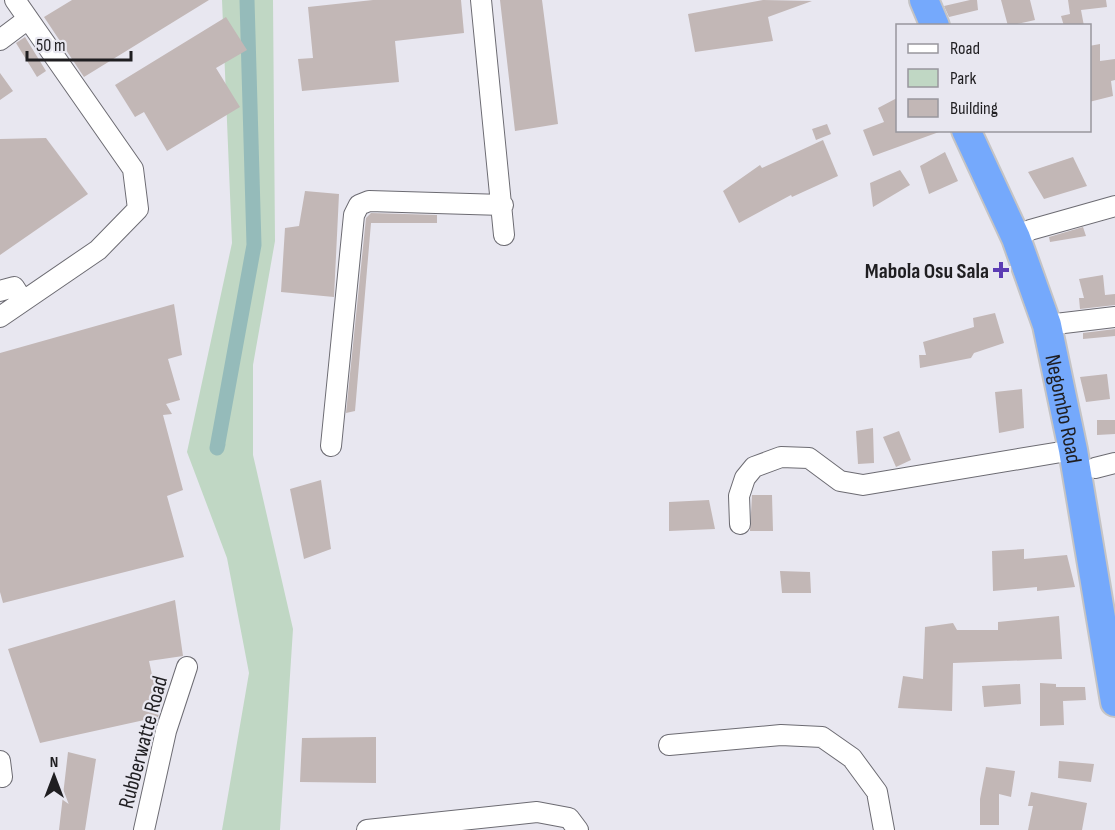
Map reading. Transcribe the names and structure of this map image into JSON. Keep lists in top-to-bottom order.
{
  "streets": {
    "highway": ["Negombo Road"],
    "street": ["Rubberwatte Road"]
  },
  "places": {
    "health": ["Mabola Osu Sala"]
  },
  "legend": ["Road", "Park", "Building"],
  "scale_bar": "50 m",
  "north": "top"
}
